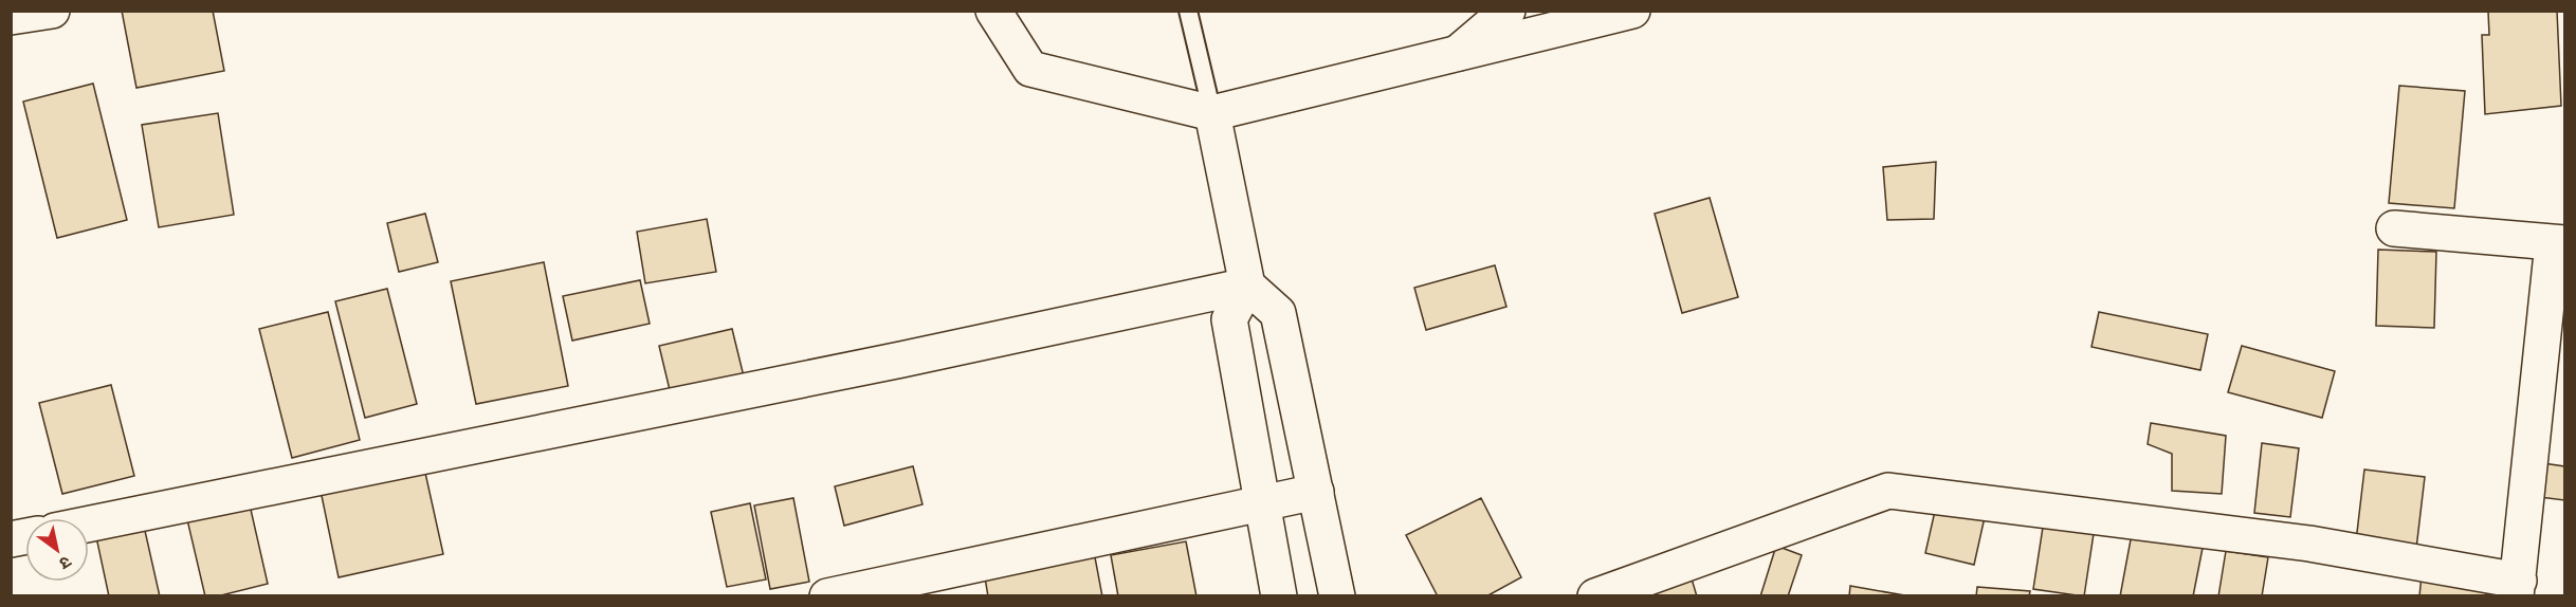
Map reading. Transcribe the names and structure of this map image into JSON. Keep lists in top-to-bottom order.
{
  "north": "bottom right"
}
